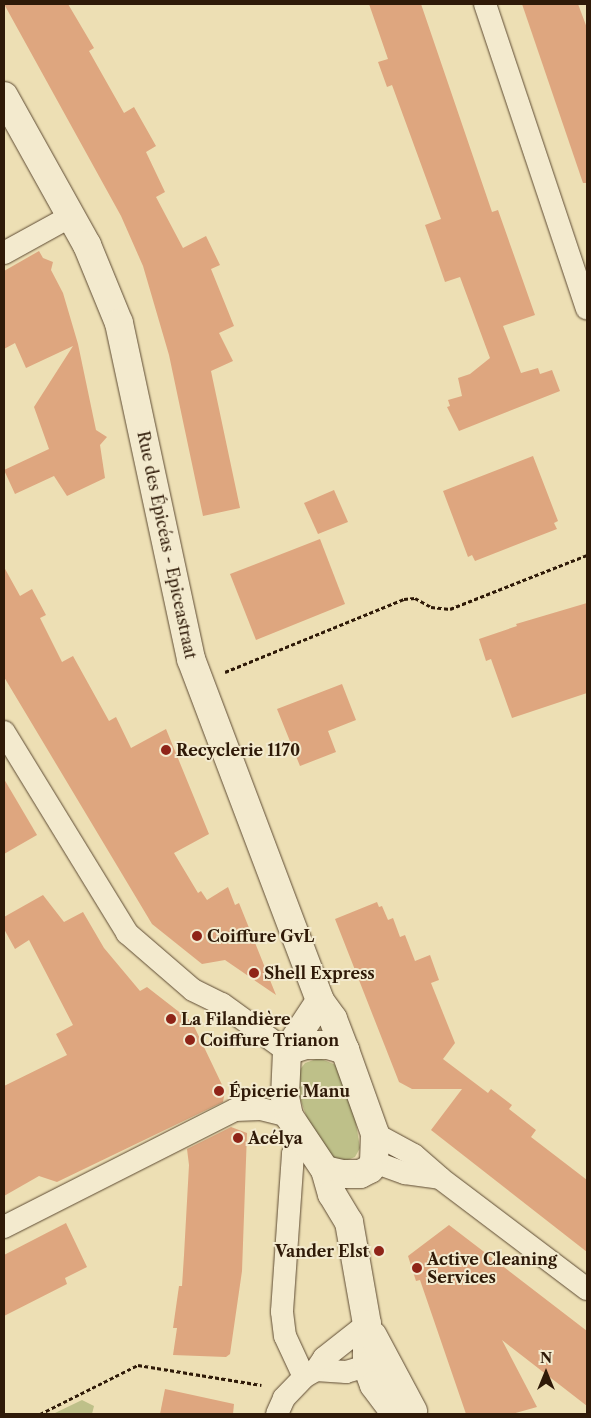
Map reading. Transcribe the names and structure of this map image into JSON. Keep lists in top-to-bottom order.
{
  "streets": {
    "street": ["Rue des Épicéas - Epiceastraat"]
  },
  "places": [
    "Recyclerie 1170",
    "Coiffure GvL",
    "Shell Express",
    "La Filandière",
    "Coiffure Trianon",
    "Épicerie Manu",
    "Acélya",
    "Vander Elst",
    "Active Cleaning Services"
  ],
  "north": "top"
}
